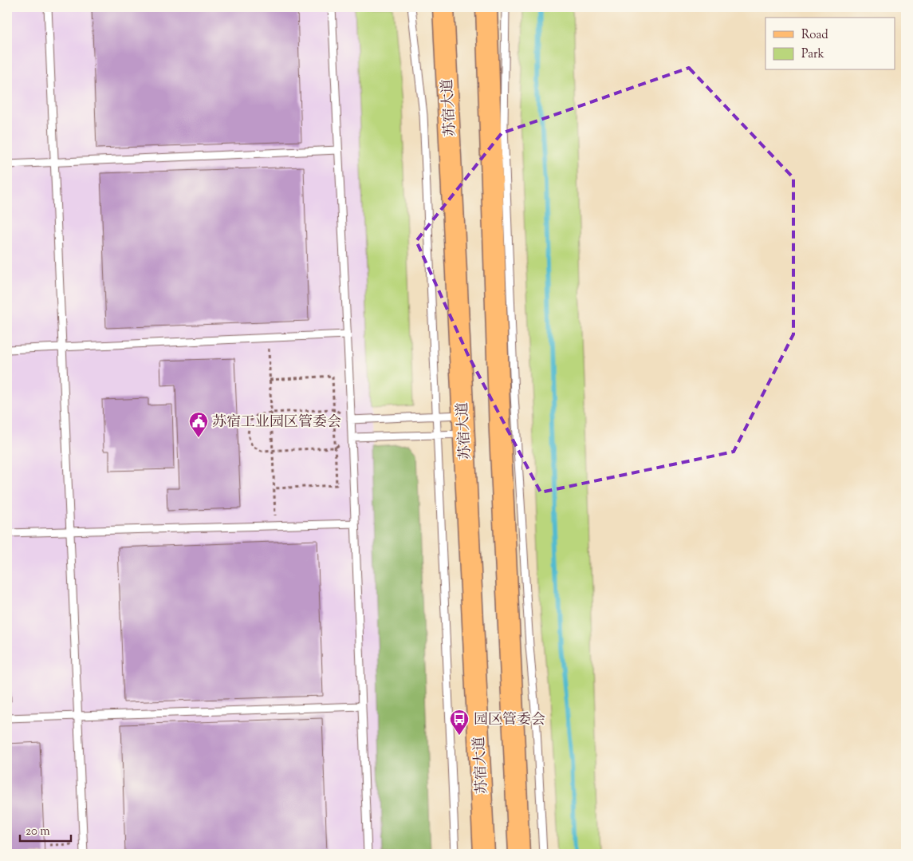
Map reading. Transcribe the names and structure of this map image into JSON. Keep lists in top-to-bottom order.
{
  "streets": {
    "main road": ["苏宿大道"]
  },
  "places": {
    "public building": ["苏宿工业园区管委会"],
    "bus stop": ["园区管委会"]
  },
  "legend": ["Road", "Park"],
  "scale_bar": "20 m"
}
